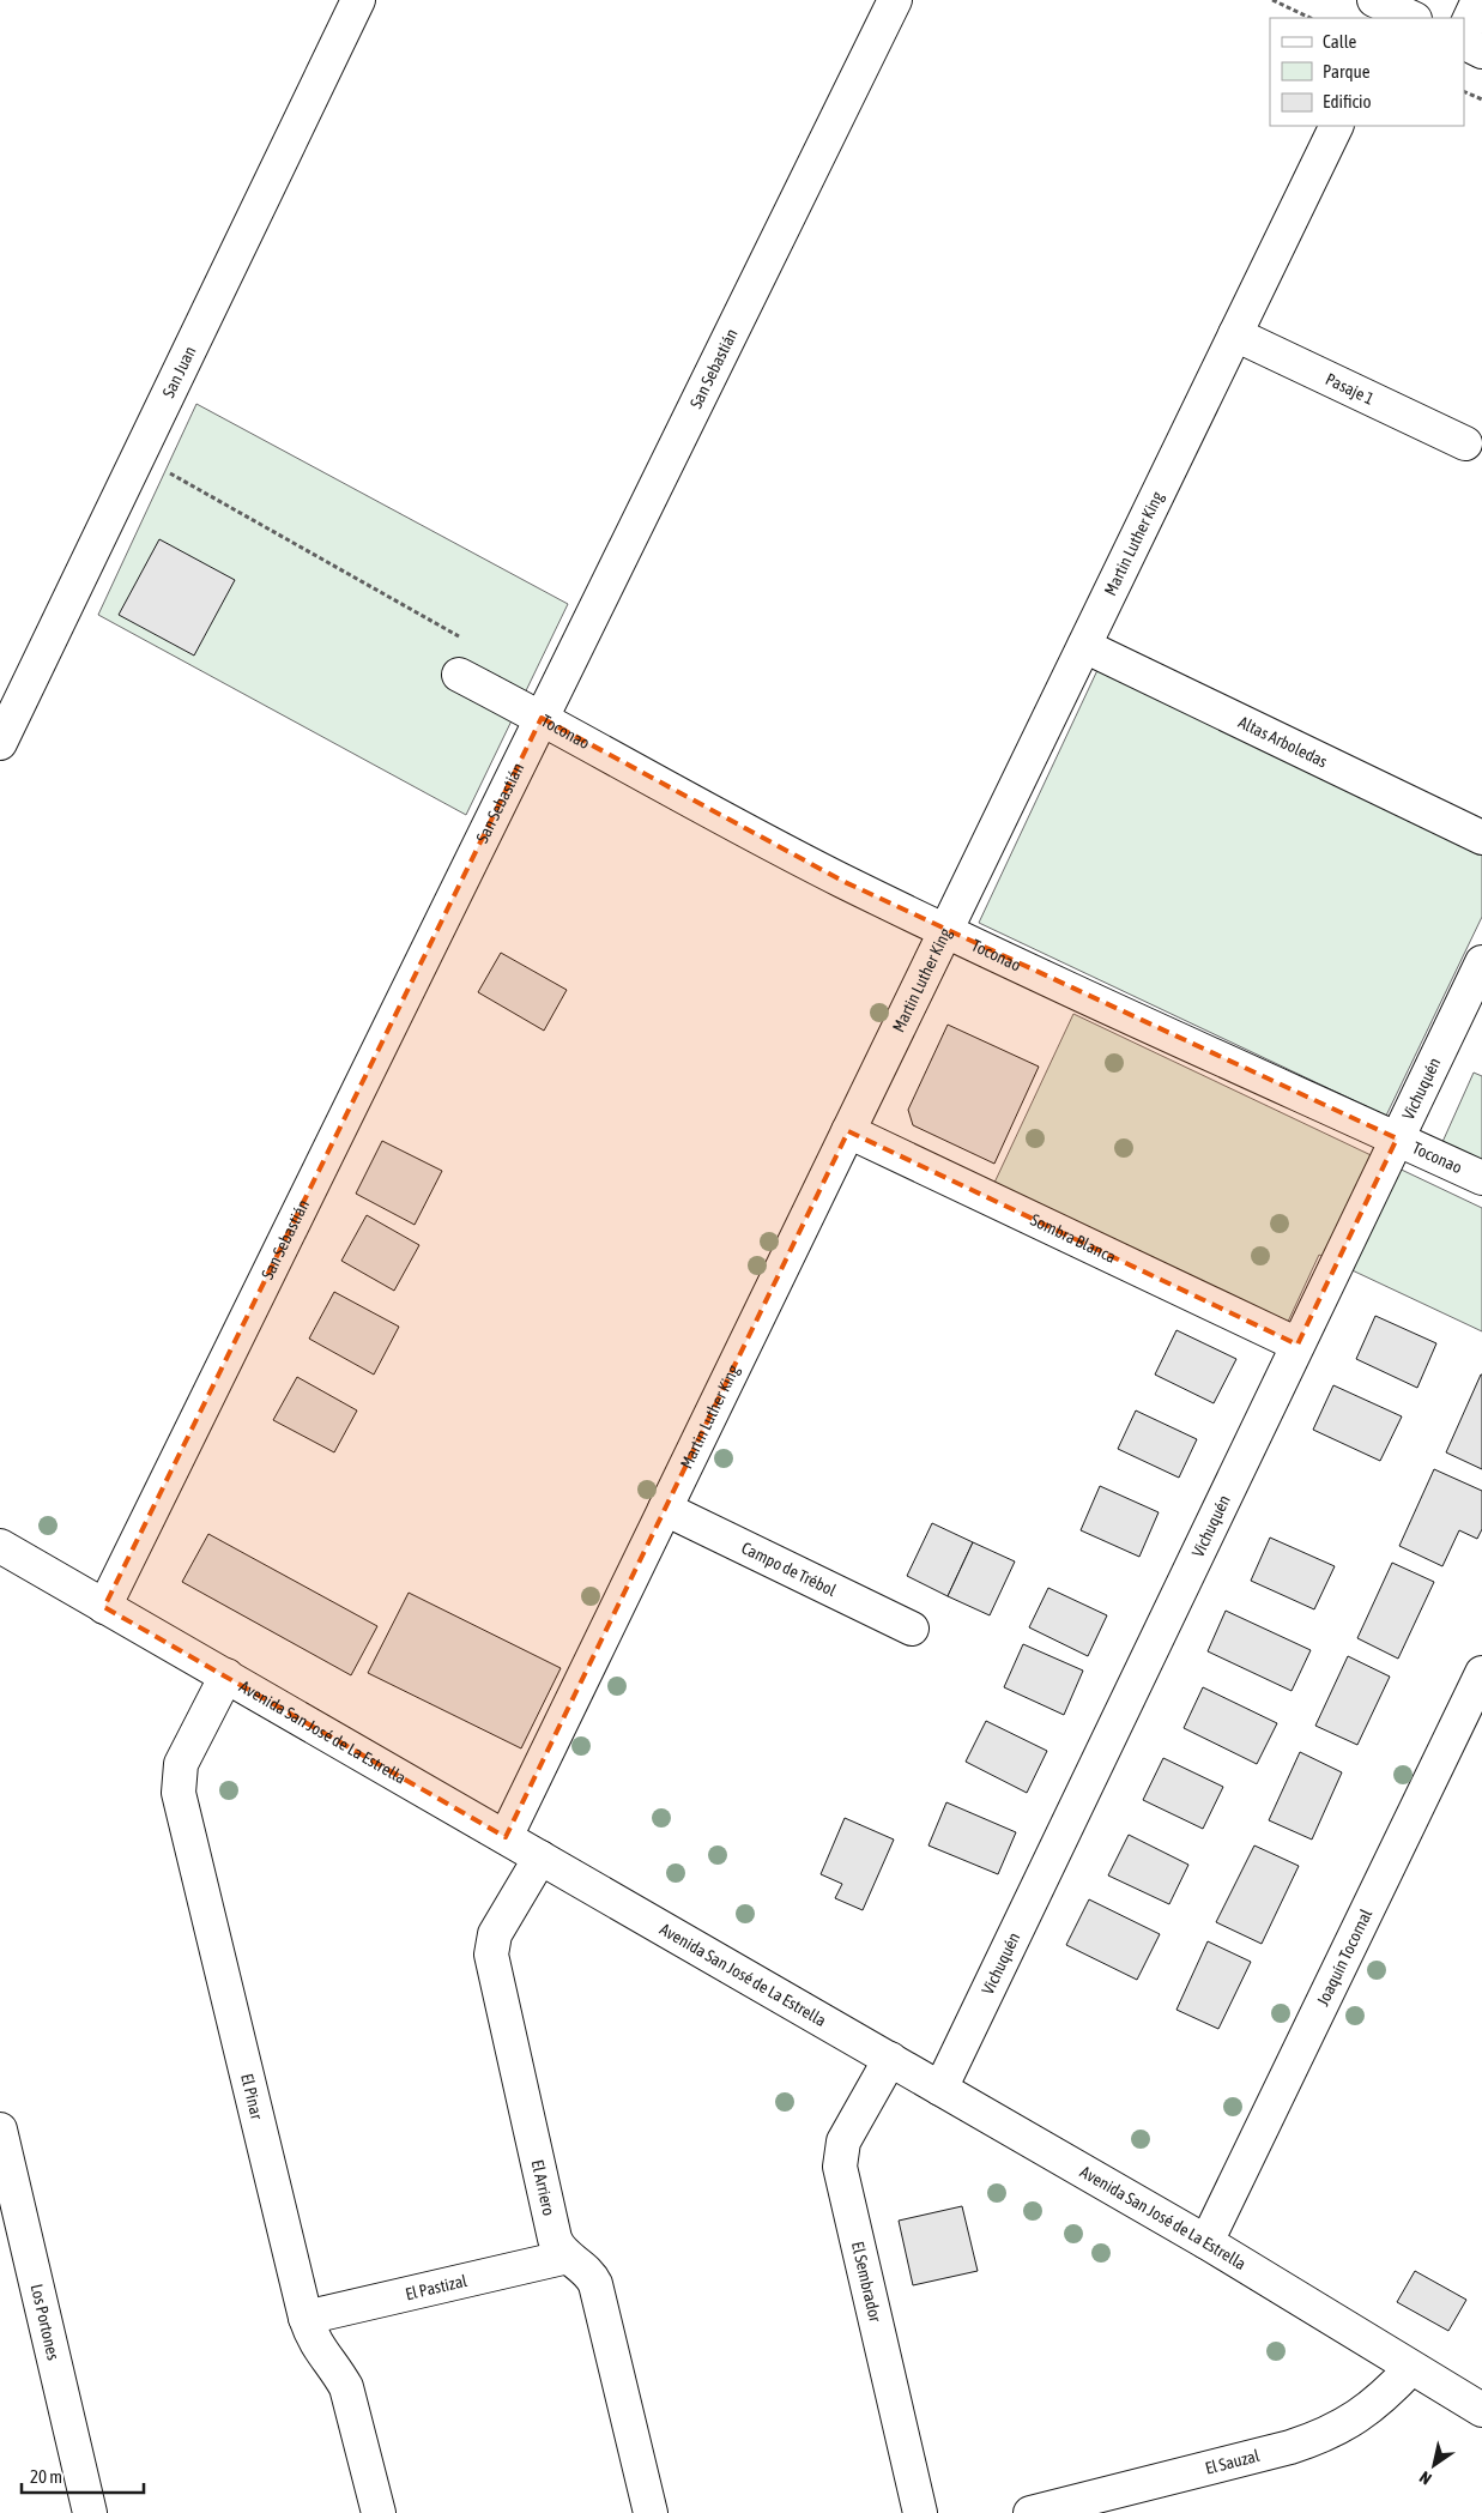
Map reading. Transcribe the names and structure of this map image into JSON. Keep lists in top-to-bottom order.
{
  "streets": {
    "street": [
      "San Sebastián",
      "San Juan",
      "Pasaje 1",
      "Martin Luther King",
      "Toconao",
      "Altas Arboledas",
      "Vichuquén",
      "Sombra Blanca",
      "Campo de Trébol",
      "Avenida San José de La Estrella",
      "Joaquín Tocornal",
      "El Pinar",
      "El Arriero",
      "El Sembrador",
      "El Pastizal",
      "Los Portones",
      "El Sauzal"
    ]
  },
  "crossings": [
    ["San Sebastián", "Toconao"],
    ["San Sebastián", "Avenida San José de La Estrella"],
    ["Pasaje 1", "Martin Luther King"],
    ["Martin Luther King", "Toconao"],
    ["Martin Luther King", "Altas Arboledas"],
    ["Martin Luther King", "Sombra Blanca"],
    ["Martin Luther King", "Campo de Trébol"],
    ["Martin Luther King", "Avenida San José de La Estrella"],
    ["Toconao", "Vichuquén"],
    ["Vichuquén", "Sombra Blanca"],
    ["Vichuquén", "Avenida San José de La Estrella"],
    ["Avenida San José de La Estrella", "Joaquín Tocornal"],
    ["Avenida San José de La Estrella", "El Pinar"],
    ["Avenida San José de La Estrella", "El Arriero"],
    ["Avenida San José de La Estrella", "El Sembrador"],
    ["Avenida San José de La Estrella", "El Sauzal"],
    ["El Pinar", "El Pastizal"],
    ["El Arriero", "El Pastizal"]
  ],
  "legend": ["Calle", "Parque", "Edificio"],
  "scale_bar": "20 m",
  "north": "bottom left"
}
